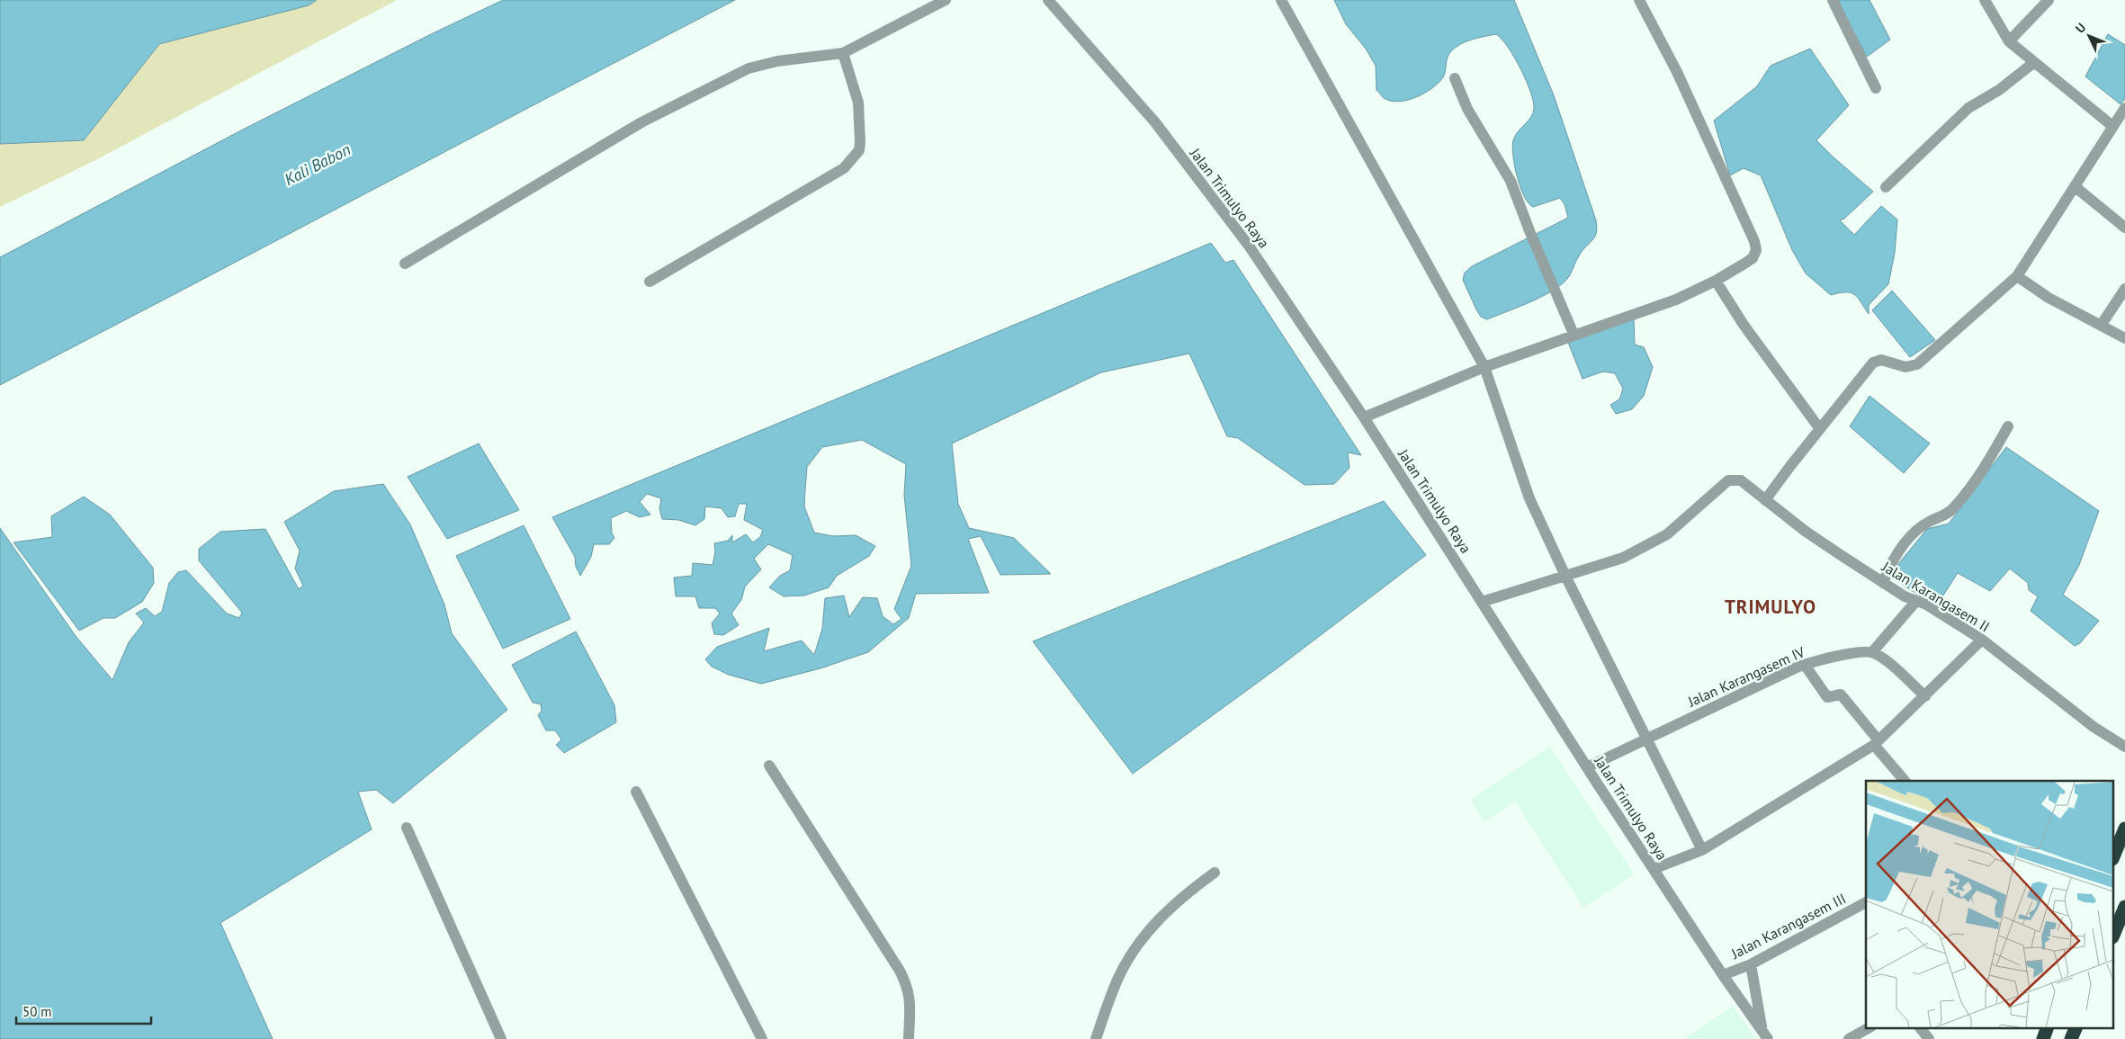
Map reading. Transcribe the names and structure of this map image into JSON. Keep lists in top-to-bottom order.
{
  "streets": {
    "street": [
      "Jalan Trimulyo Raya",
      "Jalan Karangasem II",
      "Jalan Karangasem IV",
      "Jalan Karangasem III"
    ]
  },
  "crossings": [
    ["Jalan Trimulyo Raya", "Jalan Karangasem IV"],
    ["Jalan Trimulyo Raya", "Jalan Karangasem III"]
  ],
  "districts": ["TRIMULYO"],
  "water": ["Kali Babon"],
  "scale_bar": "50 m",
  "north": "top left"
}
